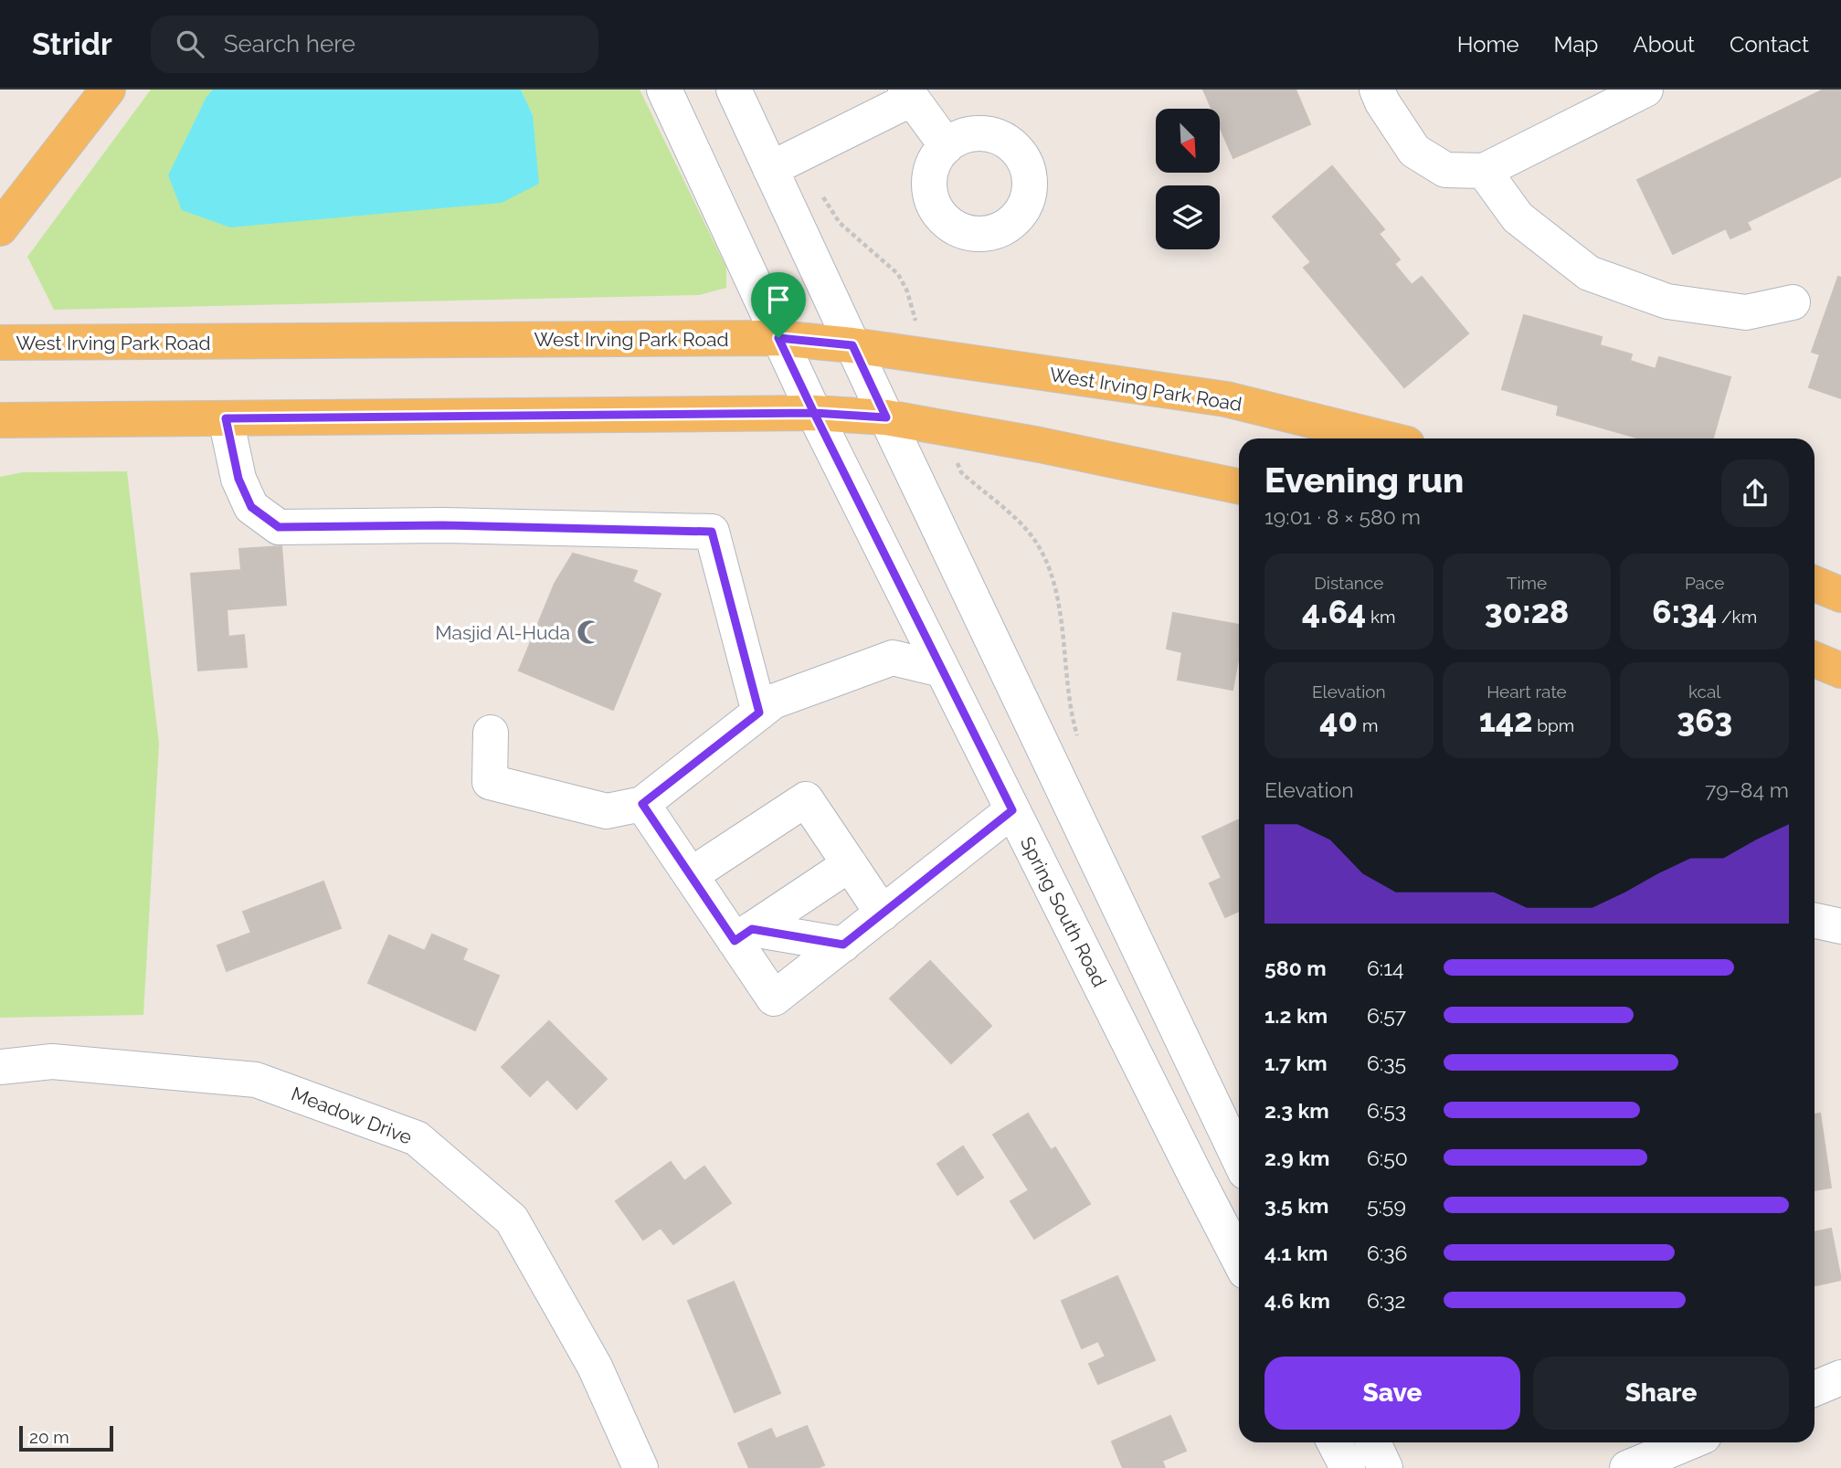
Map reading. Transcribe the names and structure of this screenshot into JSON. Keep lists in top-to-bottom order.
{
  "streets": {
    "main road": ["West Irving Park Road"],
    "street": ["Spring South Road", "Meadow Drive"]
  },
  "crossings": [
    ["West Irving Park Road", "Spring South Road"]
  ],
  "places": {
    "mosque": ["Masjid Al-Huda"]
  },
  "scale_bar": "20 m",
  "north": "bottom right",
  "page": {
    "header": "Stridr",
    "search": "Search here",
    "nav": [
      "Home",
      "Map",
      "About",
      "Contact"
    ],
    "heading": ["Evening run", "19:01 · 8 × 580 m"],
    "stats": [
      ["Distance", "4.64 km"],
      ["Time", "30:28"],
      ["Pace", "6:34 /km"],
      ["Elevation", "40 m"],
      ["Heart rate", "142 bpm"],
      ["kcal", "363"]
    ],
    "chart": ["Elevation", "79–84 m"],
    "list": [
      {
        "name": "580 m",
        "note": "6:14"
      },
      {
        "name": "1.2 km",
        "note": "6:57"
      },
      {
        "name": "1.7 km",
        "note": "6:35"
      },
      {
        "name": "2.3 km",
        "note": "6:53"
      },
      {
        "name": "2.9 km",
        "note": "6:50"
      },
      {
        "name": "3.5 km",
        "note": "5:59"
      },
      {
        "name": "4.1 km",
        "note": "6:36"
      },
      {
        "name": "4.6 km",
        "note": "6:32"
      }
    ],
    "buttons": ["Save", "Share"],
    "scale": "20 m"
  }
}
